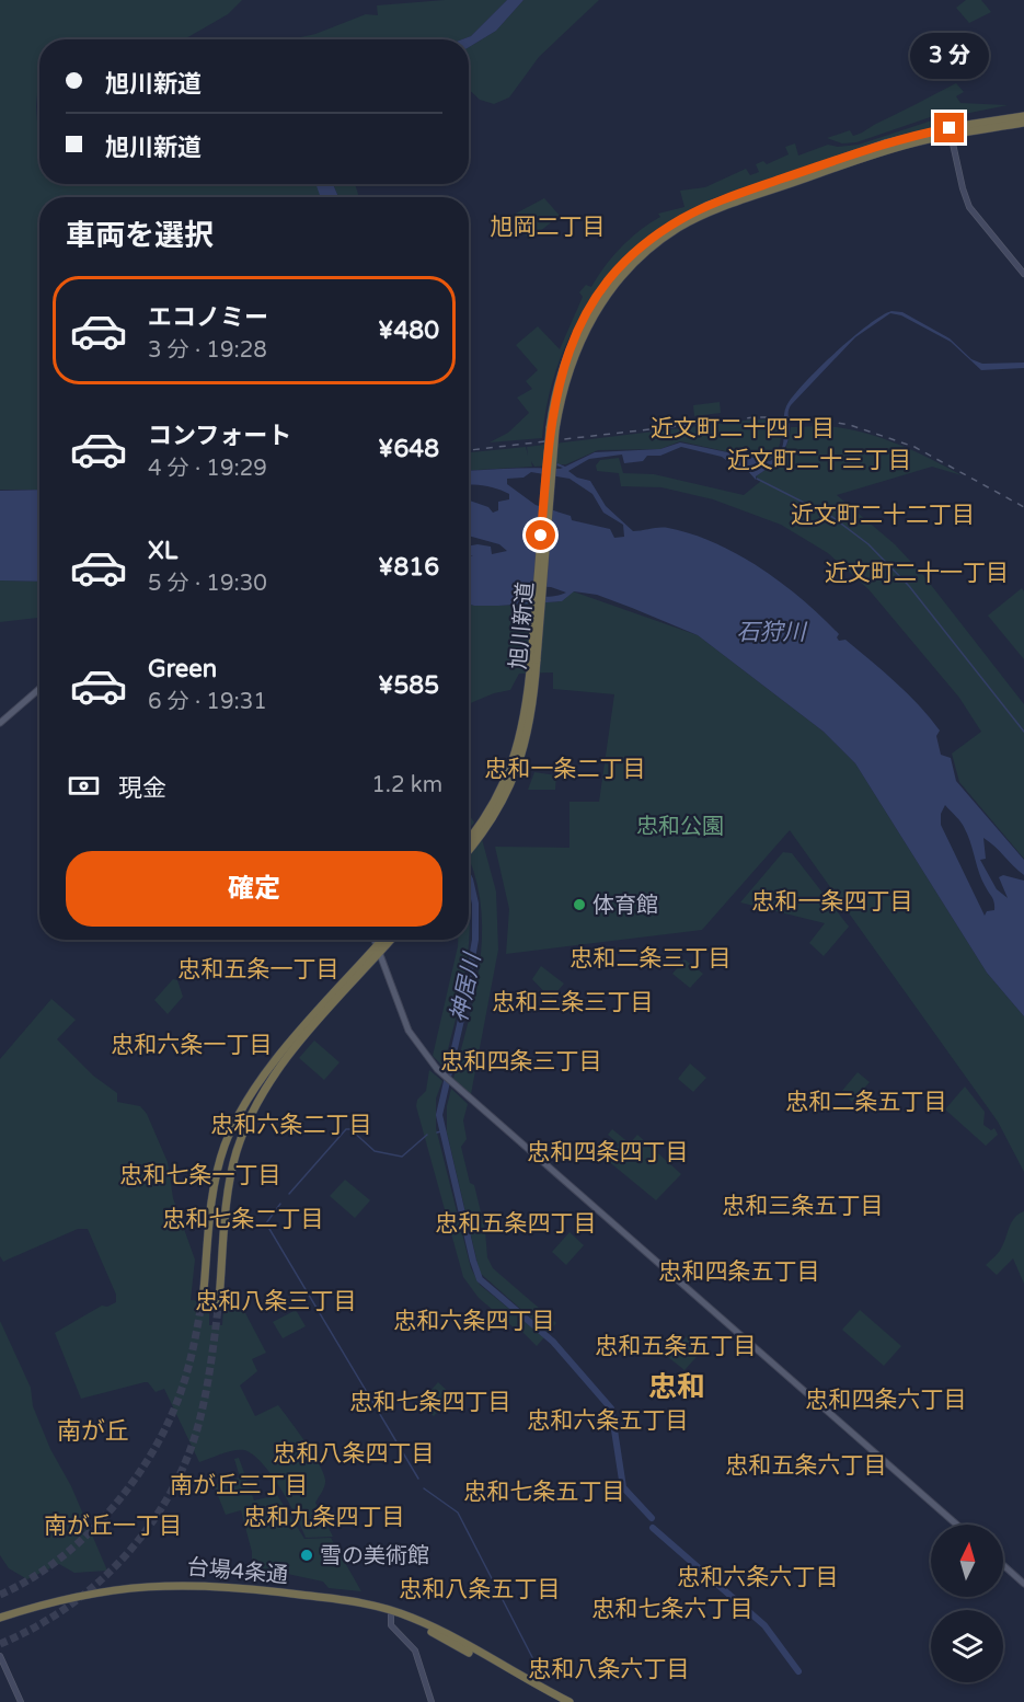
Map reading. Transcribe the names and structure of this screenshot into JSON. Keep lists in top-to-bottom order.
{
  "streets": {
    "highway": ["旭川新道", "台場4条通"]
  },
  "districts": [
    "旭岡二丁目",
    "近文町二十四丁目",
    "近文町二十三丁目",
    "近文町二十二丁目",
    "近文町二十一丁目",
    "忠和一条二丁目",
    "忠和一条四丁目",
    "忠和二条三丁目",
    "忠和五条一丁目",
    "忠和三条三丁目",
    "忠和六条一丁目",
    "忠和四条三丁目",
    "忠和二条五丁目",
    "忠和六条二丁目",
    "忠和四条四丁目",
    "忠和七条一丁目",
    "忠和三条五丁目",
    "忠和七条二丁目",
    "忠和五条四丁目",
    "忠和四条五丁目",
    "忠和八条三丁目",
    "忠和六条四丁目",
    "忠和五条五丁目",
    "忠和",
    "忠和四条六丁目",
    "忠和七条四丁目",
    "忠和六条五丁目",
    "南が丘",
    "忠和八条四丁目",
    "忠和五条六丁目",
    "南が丘三丁目",
    "忠和七条五丁目",
    "忠和九条四丁目",
    "南が丘一丁目",
    "忠和六条六丁目",
    "忠和八条五丁目",
    "忠和七条六丁目",
    "忠和八条六丁目"
  ],
  "water": ["石狩川", "神居川"],
  "parks": ["忠和公園"],
  "places": ["体育館", "雪の美術館"],
  "north": "top",
  "page": {
    "bubble": "3 分",
    "banner": ["旭川新道", "旭川新道"],
    "heading": "車両を選択",
    "list": [
      {
        "name": "エコノミー",
        "note": "3 分 · 19:28",
        "value": "¥480"
      },
      {
        "name": "コンフォート",
        "note": "4 分 · 19:29",
        "value": "¥648"
      },
      {
        "name": "XL",
        "note": "5 分 · 19:30",
        "value": "¥816"
      },
      {
        "name": "Green",
        "note": "6 分 · 19:31",
        "value": "¥585"
      }
    ],
    "pay": ["現金", "1.2 km"],
    "buttons": "確定"
  }
}
